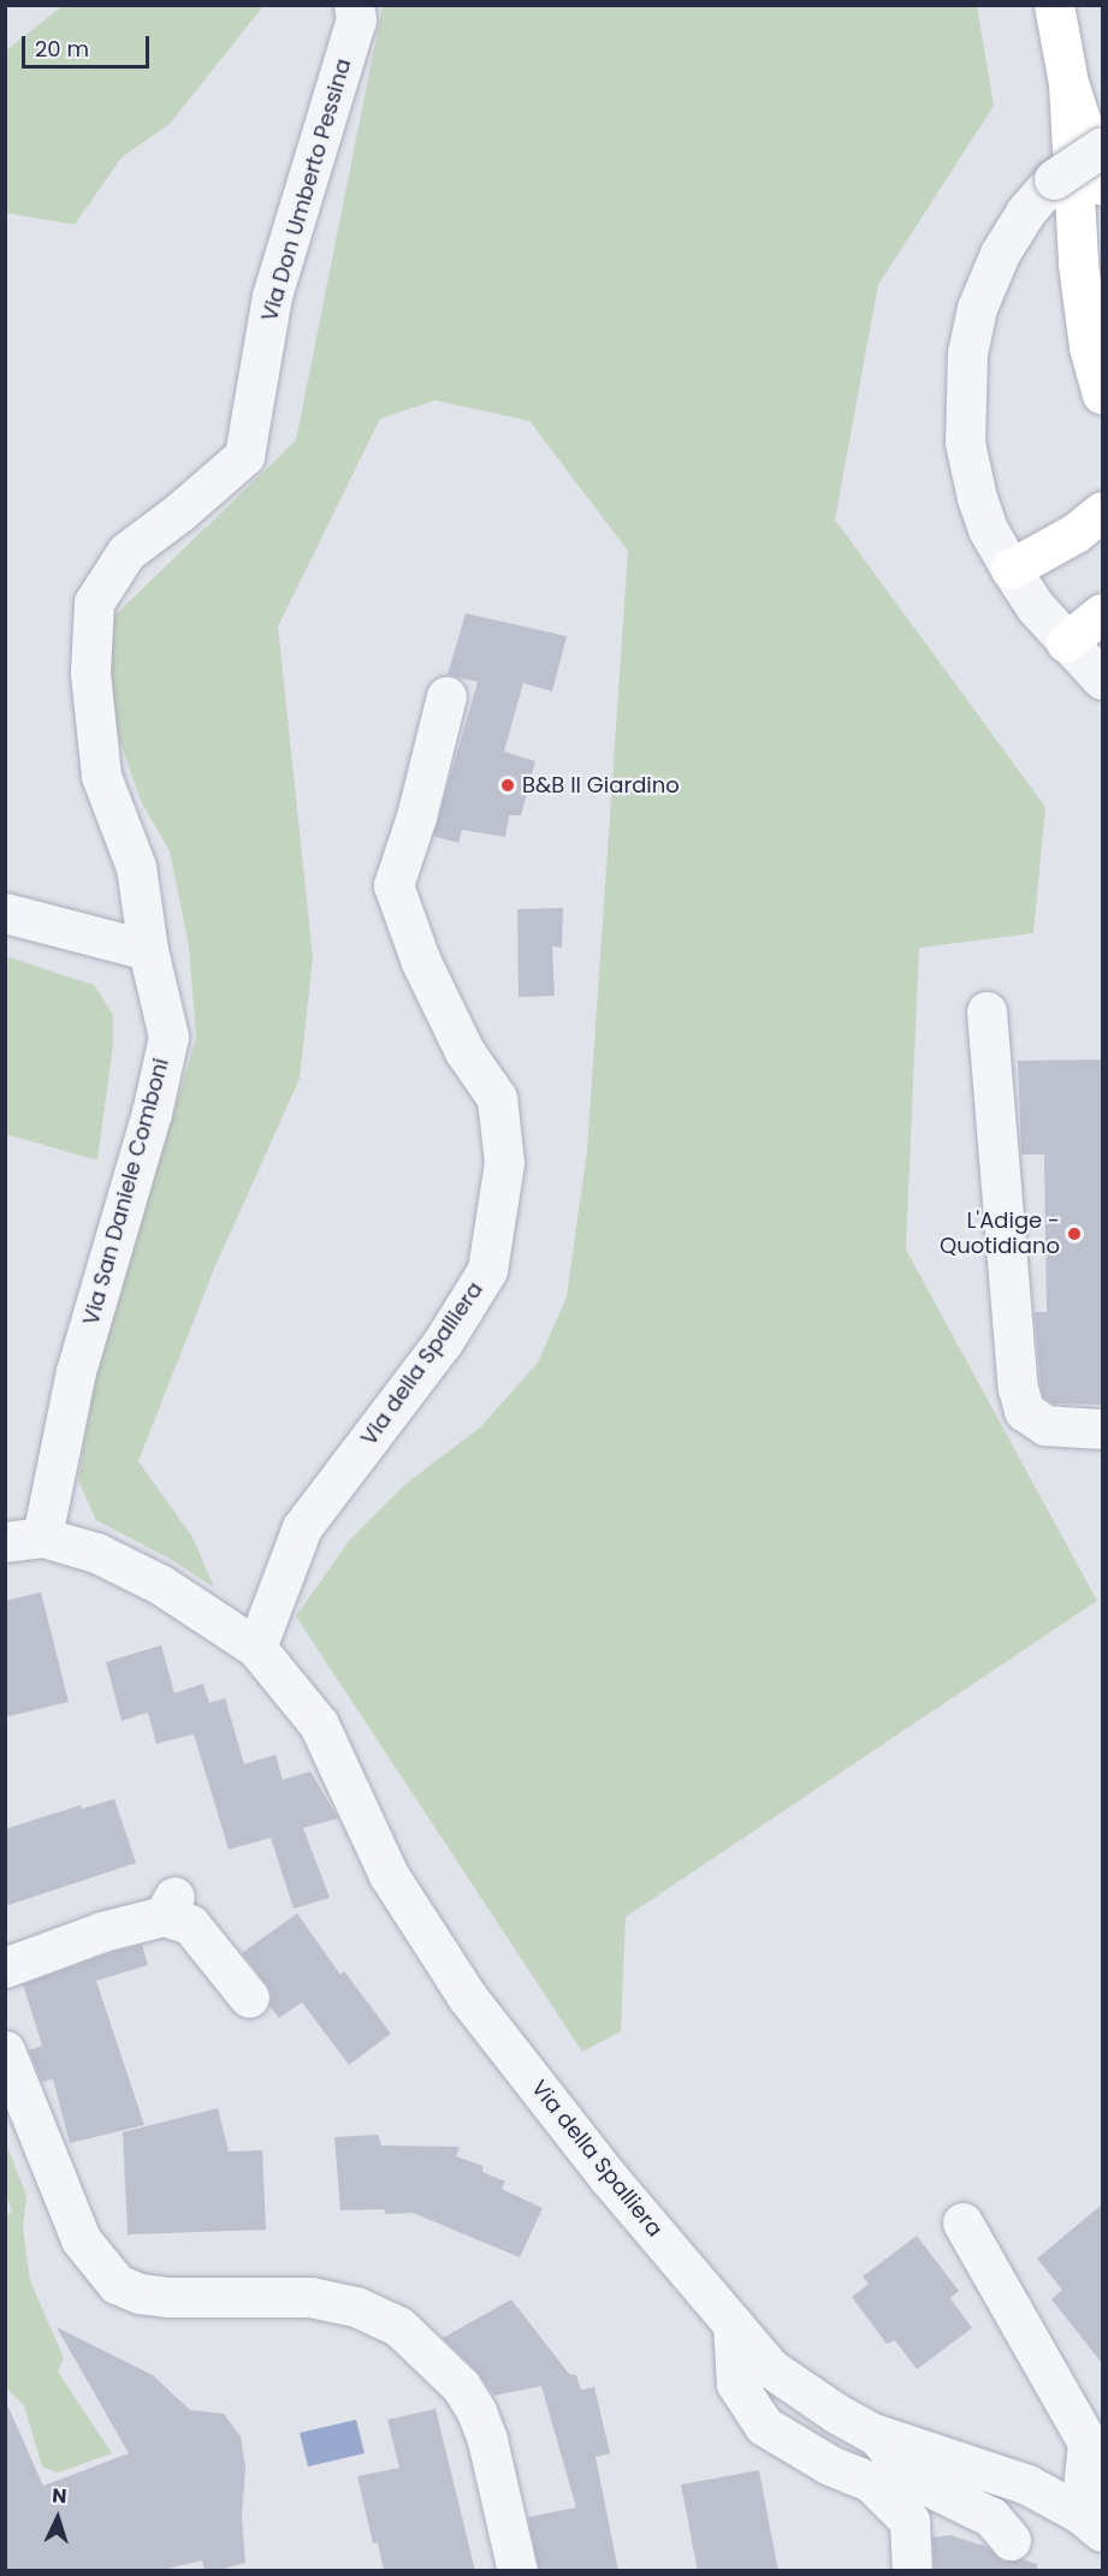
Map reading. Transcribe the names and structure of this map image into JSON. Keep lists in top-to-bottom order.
{
  "streets": {
    "street": ["Via Don Umberto Pessina", "Via San Daniele Comboni", "Via della Spalliera"]
  },
  "crossings": [
    ["Via Don Umberto Pessina", "Via San Daniele Comboni"],
    ["Via San Daniele Comboni", "Via della Spalliera"]
  ],
  "places": ["B&B Il Giardino", "L'Adige - Quotidiano"],
  "scale_bar": "20 m",
  "north": "top"
}
